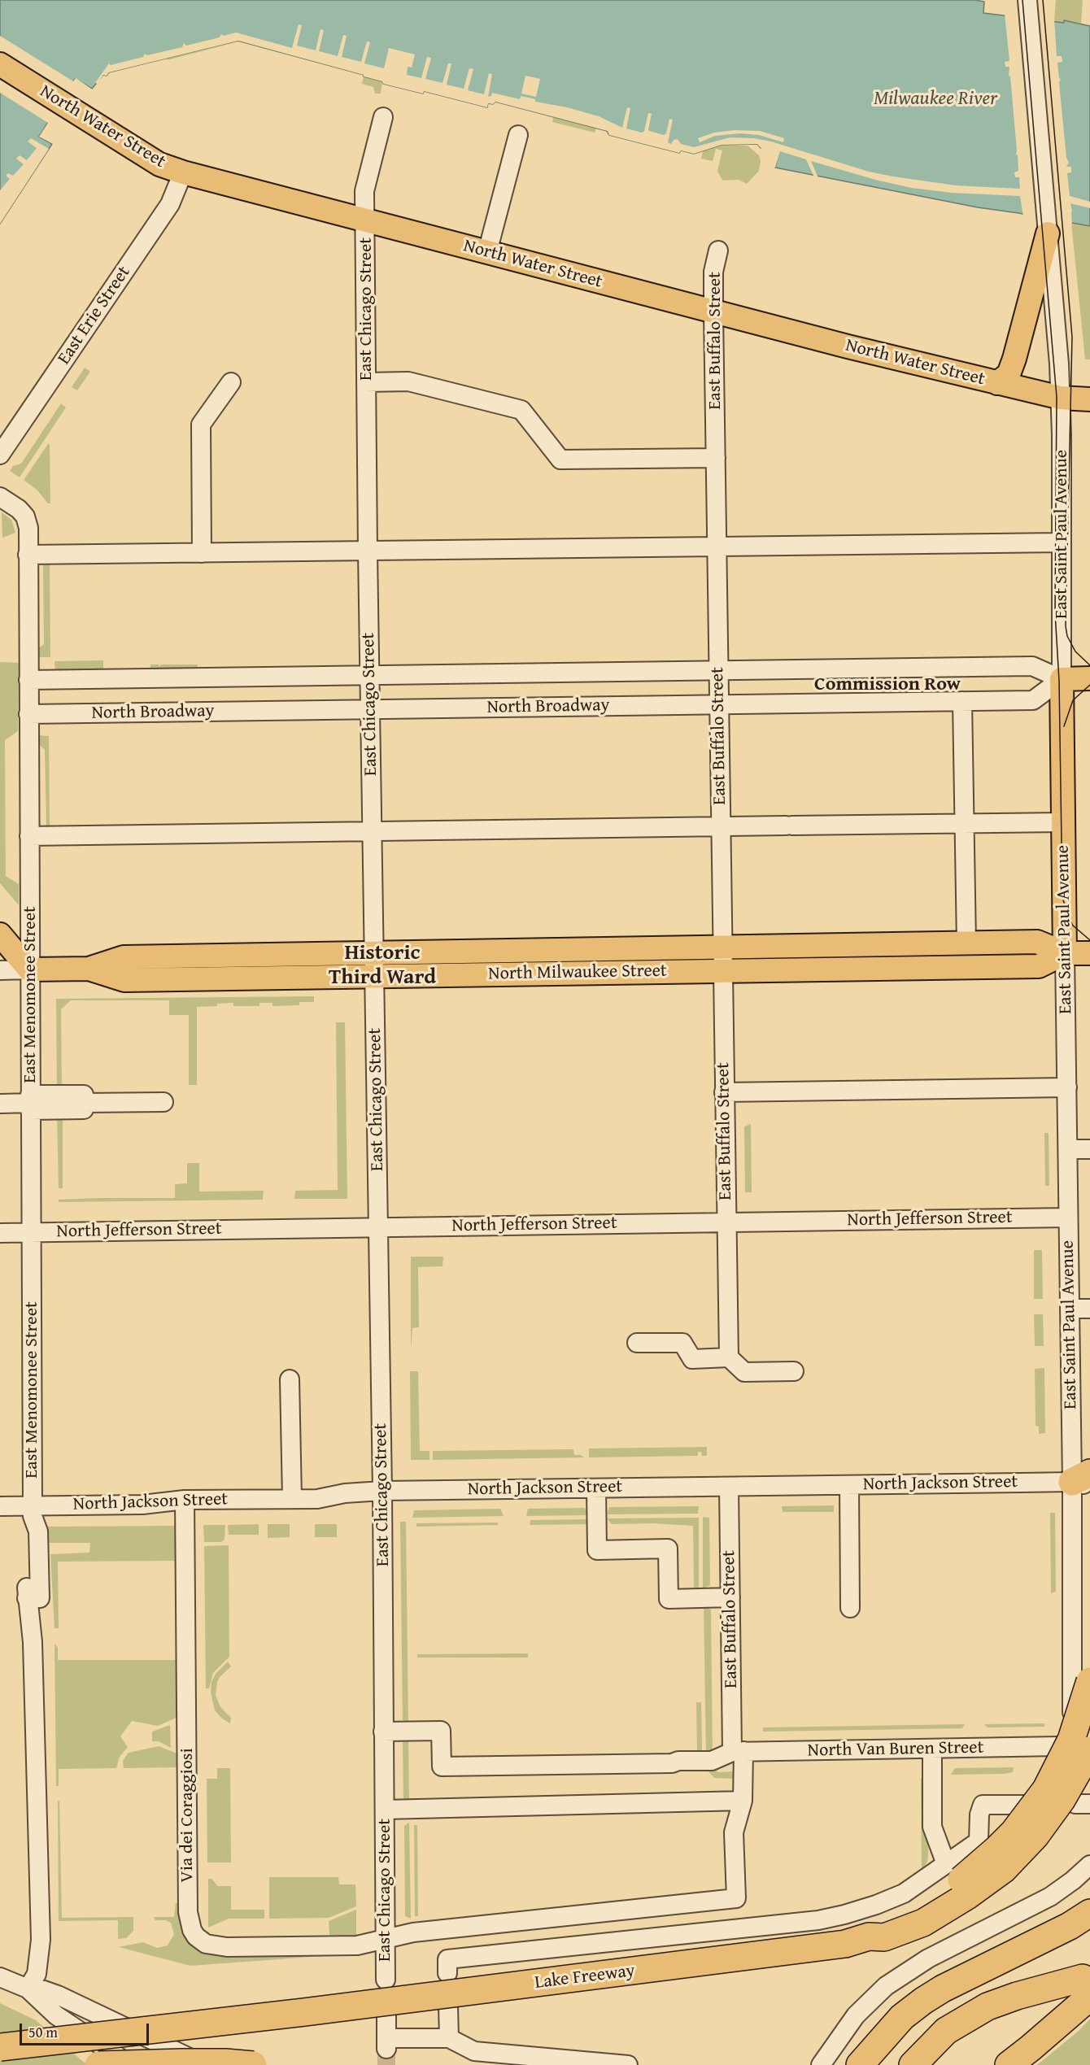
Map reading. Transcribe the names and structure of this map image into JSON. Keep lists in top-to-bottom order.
{
  "streets": {
    "highway": ["Lake Freeway"],
    "main road": [
      "North Water Street",
      "East Saint Paul Avenue",
      "North Broadway",
      "North Milwaukee Street"
    ],
    "street": [
      "East Chicago Street",
      "East Erie Street",
      "East Buffalo Street",
      "East Menomonee Street",
      "North Jefferson Street",
      "North Jackson Street",
      "North Van Buren Street",
      "Via dei Coraggiosi"
    ]
  },
  "crossings": [
    ["North Water Street", "East Chicago Street"],
    ["North Water Street", "East Erie Street"],
    ["North Water Street", "East Buffalo Street"],
    ["North Water Street", "East Saint Paul Avenue"],
    ["East Chicago Street", "North Broadway"],
    ["East Chicago Street", "North Milwaukee Street"],
    ["East Chicago Street", "North Jefferson Street"],
    ["East Chicago Street", "North Jackson Street"],
    ["East Chicago Street", "Via dei Coraggiosi"],
    ["East Buffalo Street", "North Broadway"],
    ["East Buffalo Street", "North Milwaukee Street"],
    ["East Buffalo Street", "North Jefferson Street"],
    ["East Buffalo Street", "North Jackson Street"],
    ["East Buffalo Street", "North Van Buren Street"],
    ["East Buffalo Street", "Via dei Coraggiosi"],
    ["East Saint Paul Avenue", "North Broadway"],
    ["East Saint Paul Avenue", "North Milwaukee Street"],
    ["East Saint Paul Avenue", "North Jefferson Street"],
    ["East Saint Paul Avenue", "North Jackson Street"],
    ["North Broadway", "East Menomonee Street"],
    ["North Milwaukee Street", "East Menomonee Street"],
    ["East Menomonee Street", "North Jefferson Street"],
    ["East Menomonee Street", "North Jackson Street"],
    ["North Jackson Street", "Via dei Coraggiosi"]
  ],
  "districts": ["Commission Row", "Historic Third Ward"],
  "water": ["Milwaukee River"],
  "scale_bar": "50 m"
}
